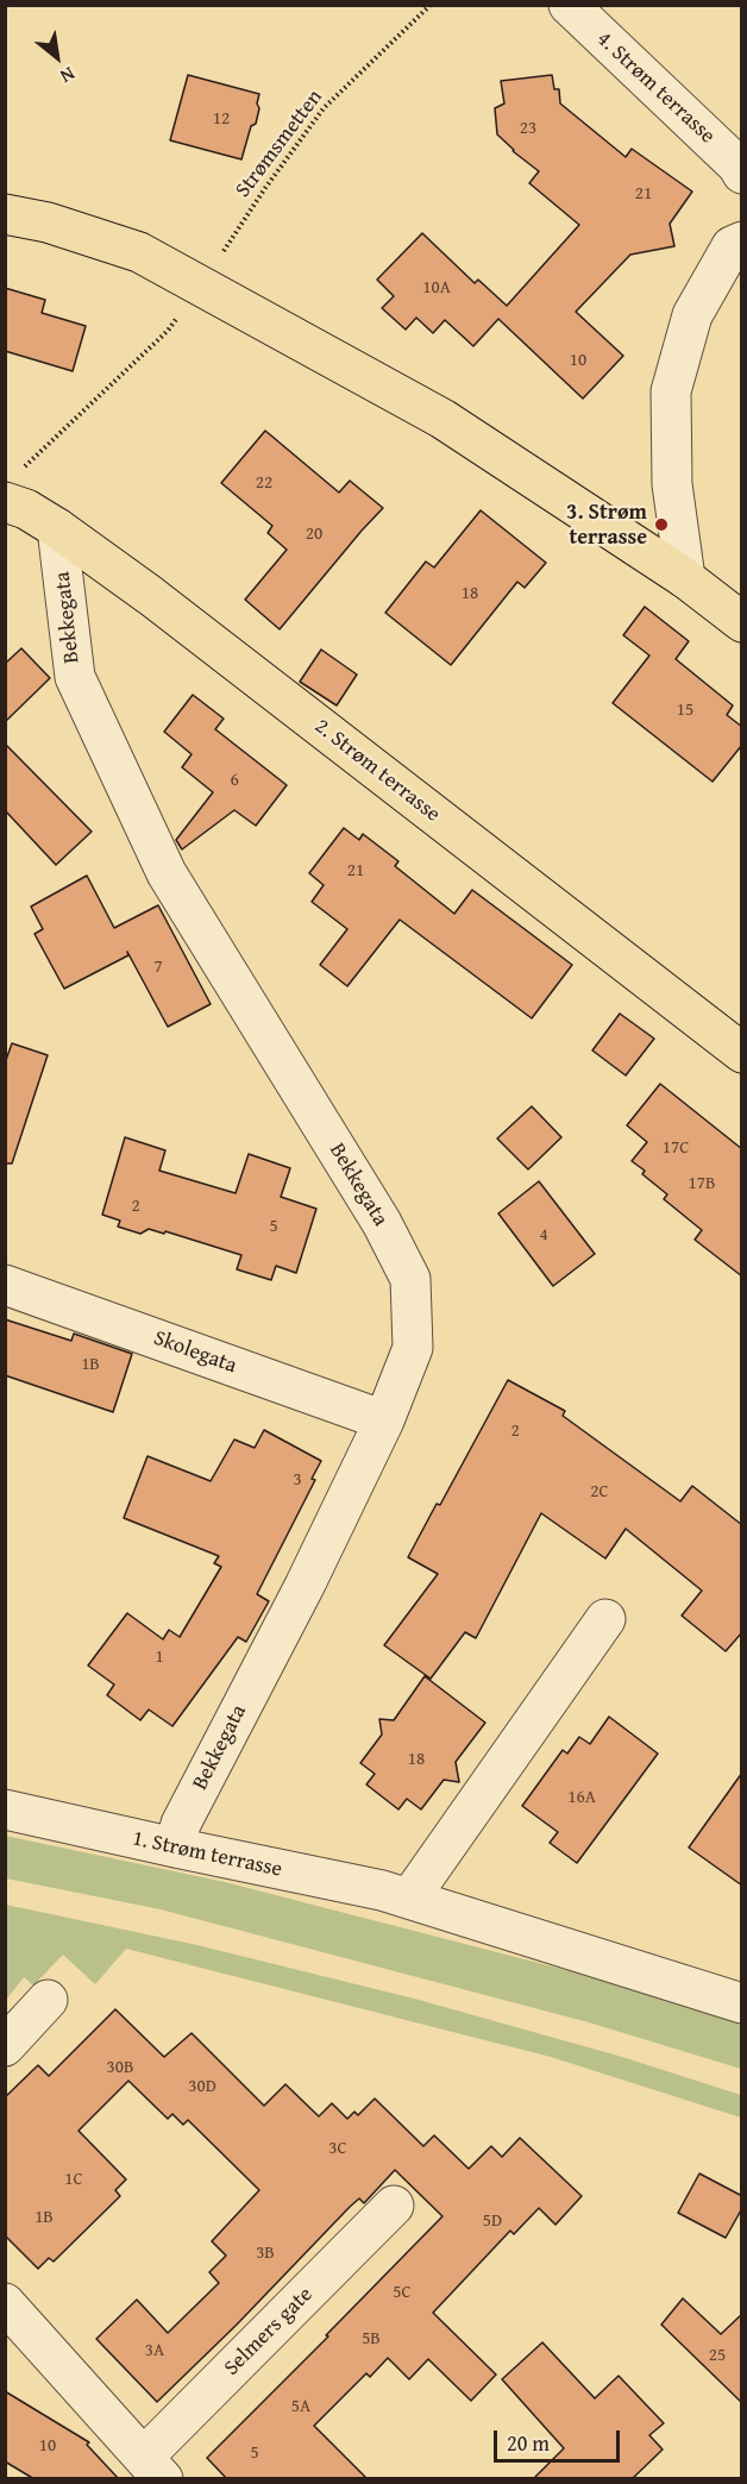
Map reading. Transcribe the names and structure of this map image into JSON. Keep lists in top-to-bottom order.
{
  "streets": {
    "main road": ["2. Strøm terrasse"],
    "street": [
      "4. Strøm terrasse",
      "Bekkegata",
      "Skolegata",
      "1. Strøm terrasse",
      "Selmers gate"
    ],
    "path": ["Strømsmetten"]
  },
  "crossings": [
    ["Bekkegata", "2. Strøm terrasse"],
    ["Bekkegata", "Skolegata"],
    ["Bekkegata", "1. Strøm terrasse"]
  ],
  "places": ["3. Strøm terrasse"],
  "house_numbers": [
    "12",
    "23",
    "21",
    "10A",
    "10",
    "22",
    "20",
    "18",
    "15",
    "6",
    "21",
    "7",
    "17C",
    "17B",
    "2",
    "5",
    "4",
    "1B",
    "2",
    "3",
    "2C",
    "1",
    "18",
    "16A",
    "30B",
    "30D",
    "3C",
    "1C",
    "1B",
    "5D",
    "3B",
    "5C",
    "5B",
    "3A",
    "25",
    "5A",
    "10",
    "5"
  ],
  "scale_bar": "20 m",
  "north": "bottom right"
}
